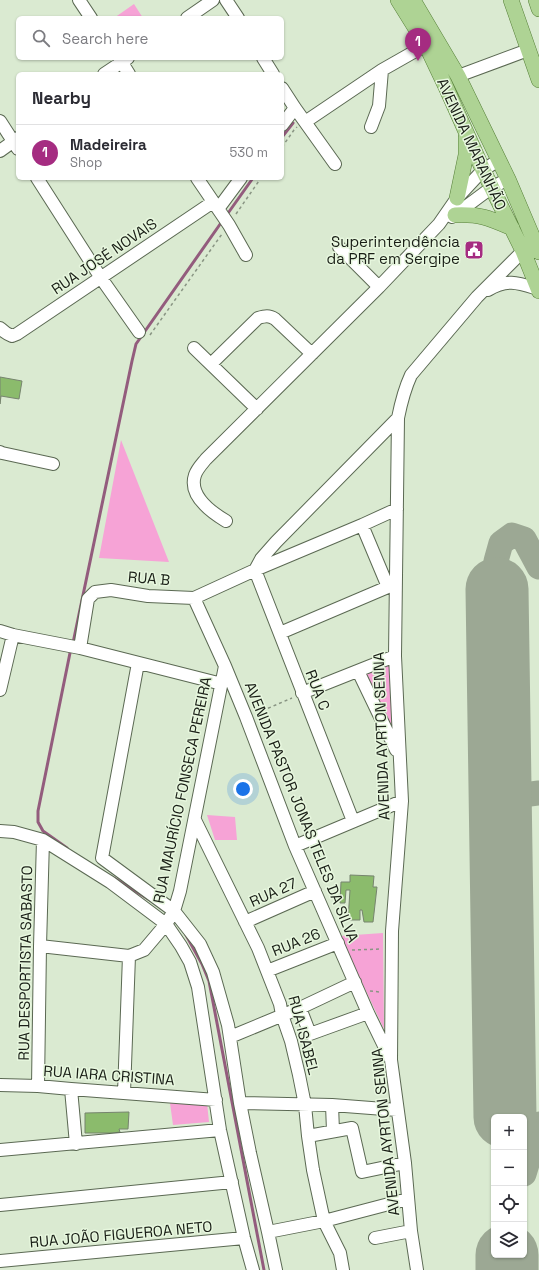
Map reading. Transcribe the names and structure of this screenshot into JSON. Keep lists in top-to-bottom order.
{
  "streets": {
    "main road": ["AVENIDA MARANHÃO"],
    "street": [
      "RUA JOSÉ NOVAIS",
      "RUA B",
      "RUA C",
      "AVENIDA AYRTON SENNA",
      "RUA MAURÍCIO FONSECA PEREIRA",
      "AVENIDA PASTOR JONAS TELES DA SILVA",
      "RUA 27",
      "RUA 26",
      "RUA DESPORTISTA SABASTO",
      "RUA ISABEL",
      "RUA IARA CRISTINA",
      "RUA JOÃO FIGUEROA NETO"
    ]
  },
  "crossings": [
    ["AVENIDA MARANHÃO", "AVENIDA AYRTON SENNA"],
    ["RUA B", "RUA C"],
    ["RUA B", "AVENIDA AYRTON SENNA"],
    ["RUA B", "AVENIDA PASTOR JONAS TELES DA SILVA"],
    ["AVENIDA AYRTON SENNA", "AVENIDA PASTOR JONAS TELES DA SILVA"],
    ["RUA MAURÍCIO FONSECA PEREIRA", "AVENIDA PASTOR JONAS TELES DA SILVA"],
    ["RUA MAURÍCIO FONSECA PEREIRA", "RUA ISABEL"],
    ["AVENIDA PASTOR JONAS TELES DA SILVA", "RUA 27"],
    ["AVENIDA PASTOR JONAS TELES DA SILVA", "RUA 26"],
    ["RUA 27", "RUA ISABEL"],
    ["RUA 26", "RUA ISABEL"],
    ["RUA DESPORTISTA SABASTO", "RUA IARA CRISTINA"]
  ],
  "places": {
    "public building": ["Superintendência da PRF em Sergipe"]
  },
  "page": {
    "search": "Search here",
    "pins": "1",
    "heading": "Nearby",
    "list": [
      {
        "mark": "1",
        "name": "Madeireira",
        "note": "Shop",
        "value": "530 m"
      }
    ],
    "map_buttons": ["+", "−"]
  }
}
